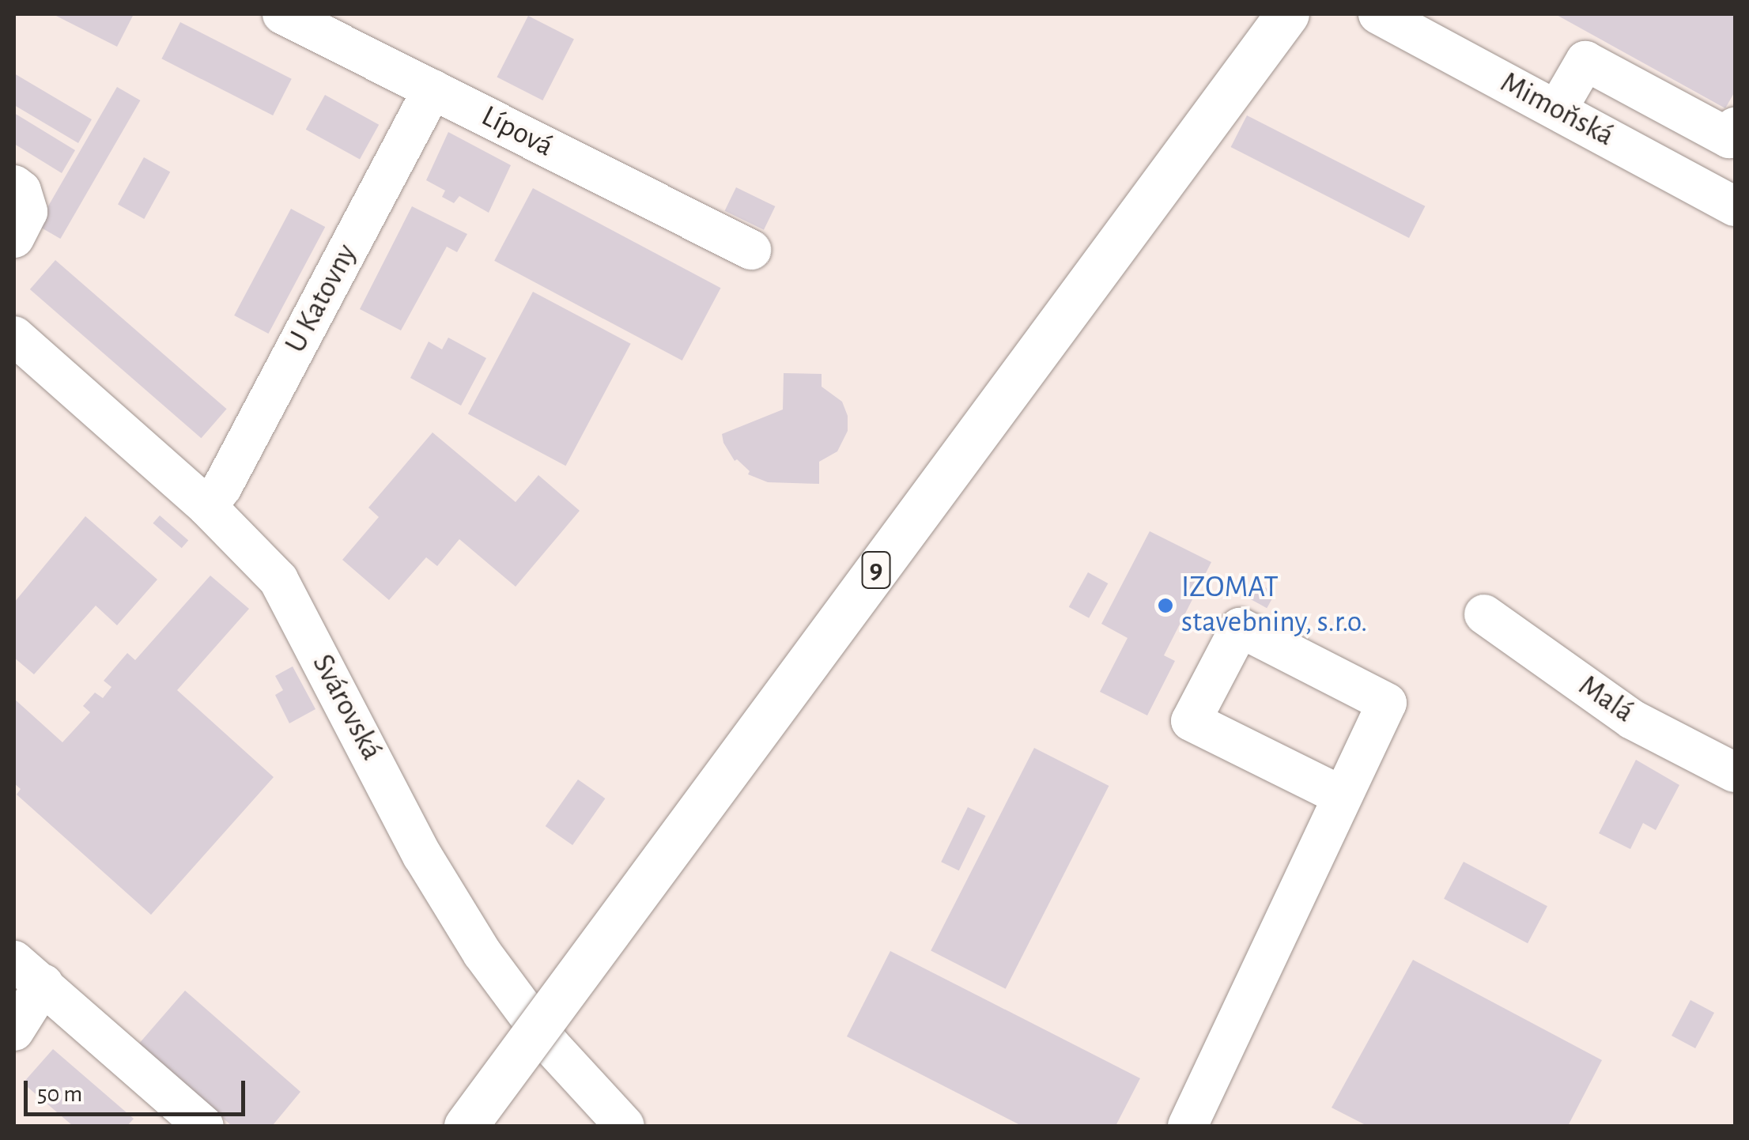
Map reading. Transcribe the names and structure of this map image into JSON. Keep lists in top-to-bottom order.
{
  "streets": {
    "main road": ["9"],
    "street": [
      "Mimoňská",
      "Lípová",
      "U Katovny",
      "Malá",
      "Svárovská"
    ]
  },
  "crossings": [
    ["Lípová", "U Katovny"],
    ["U Katovny", "Svárovská"]
  ],
  "places": ["IZOMAT stavebniny, s.r.o."],
  "scale_bar": "50 m"
}
